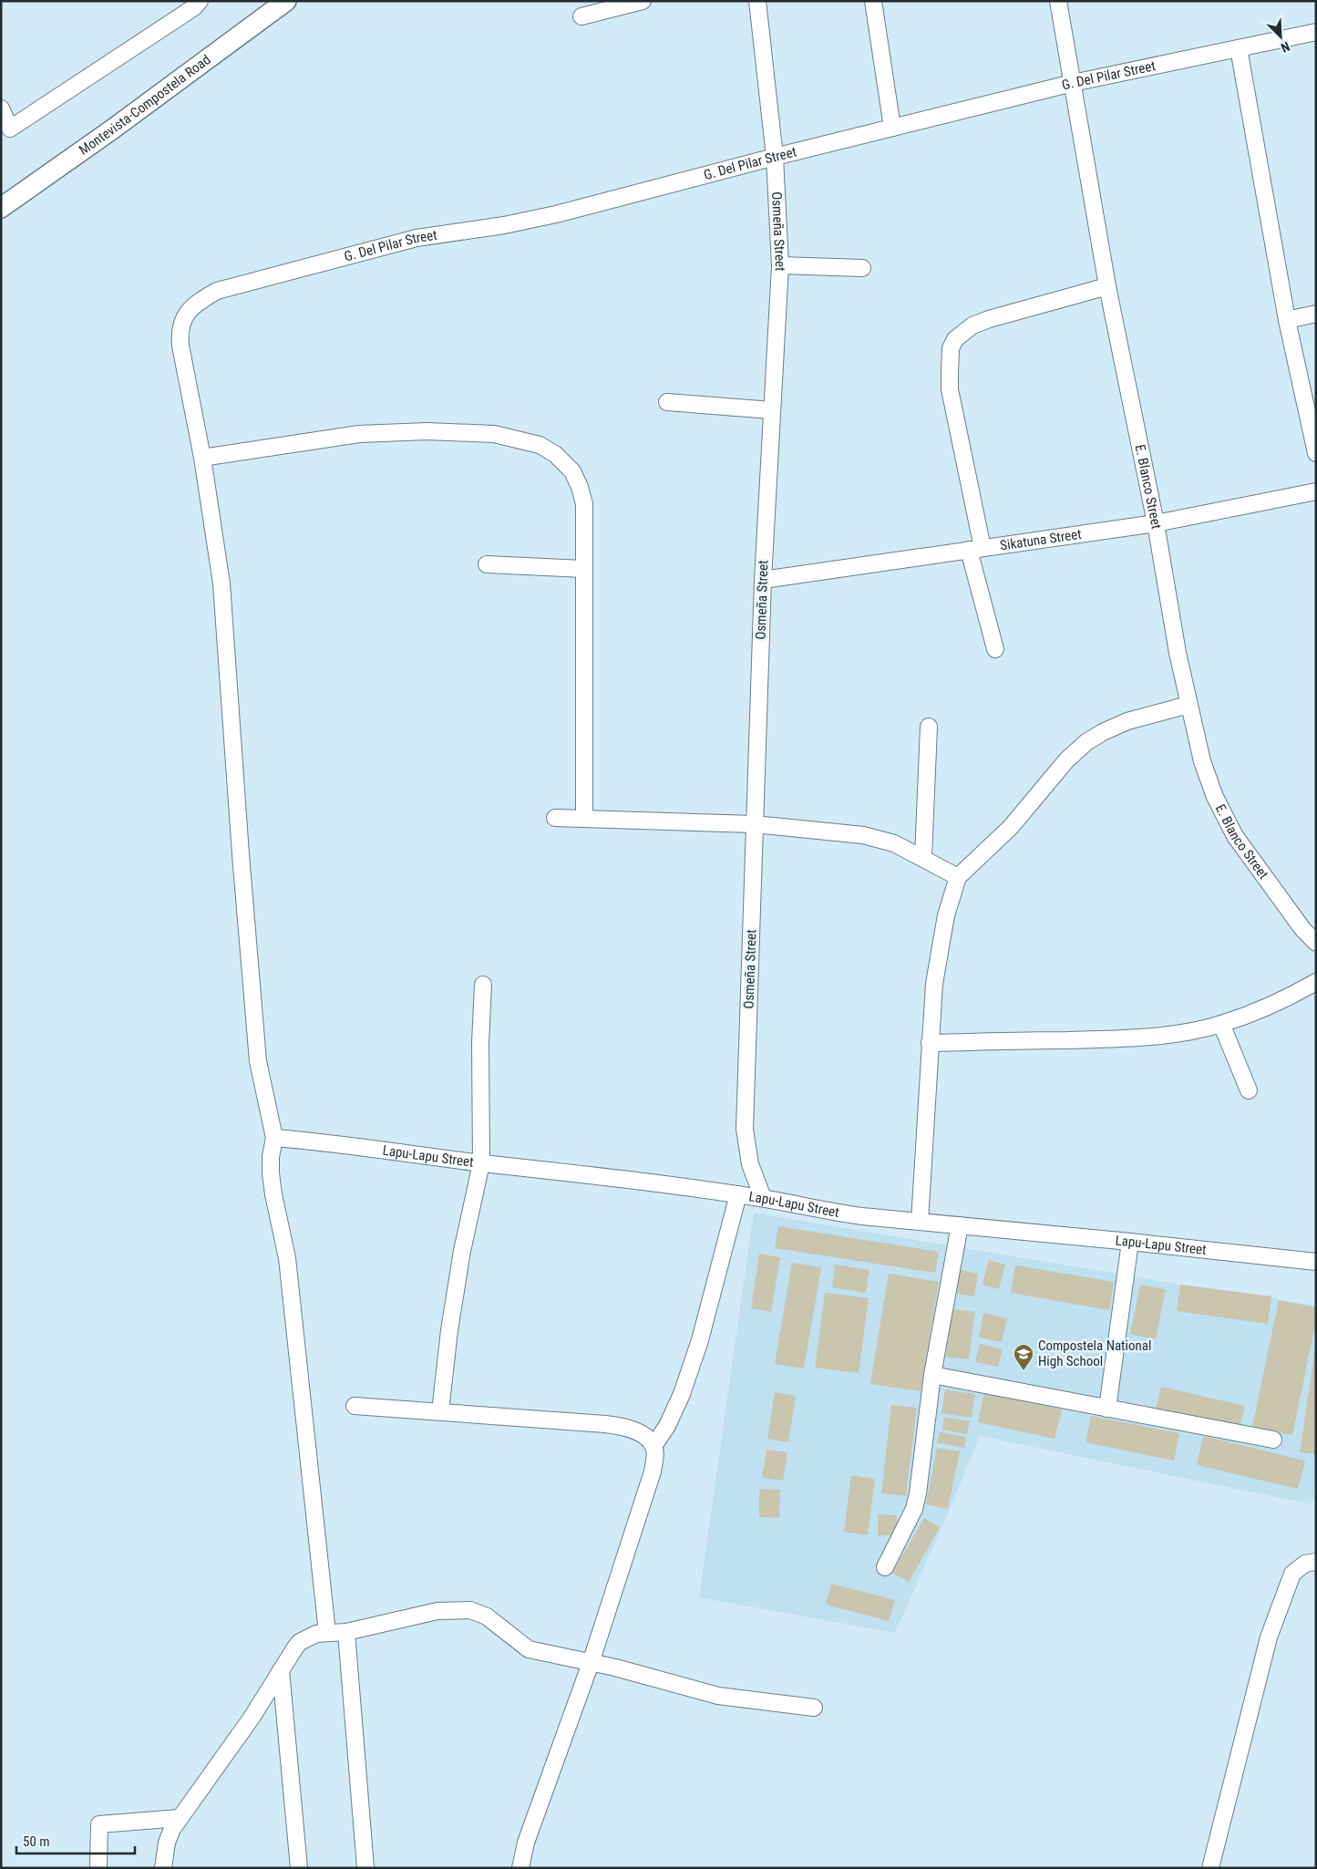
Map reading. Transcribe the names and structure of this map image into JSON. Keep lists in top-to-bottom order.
{
  "streets": {
    "main road": ["Montevista-Compostela Road"],
    "street": [
      "G. Del Pilar Street",
      "Osmeña Street",
      "E. Blanco Street",
      "Sikatuna Street",
      "Lapu-Lapu Street"
    ]
  },
  "crossings": [
    ["G. Del Pilar Street", "Osmeña Street"],
    ["G. Del Pilar Street", "E. Blanco Street"],
    ["Osmeña Street", "Sikatuna Street"],
    ["Osmeña Street", "Lapu-Lapu Street"],
    ["E. Blanco Street", "Sikatuna Street"]
  ],
  "places": {
    "school or university": ["Compostela National High School"]
  },
  "scale_bar": "50 m",
  "north": "bottom right"
}
